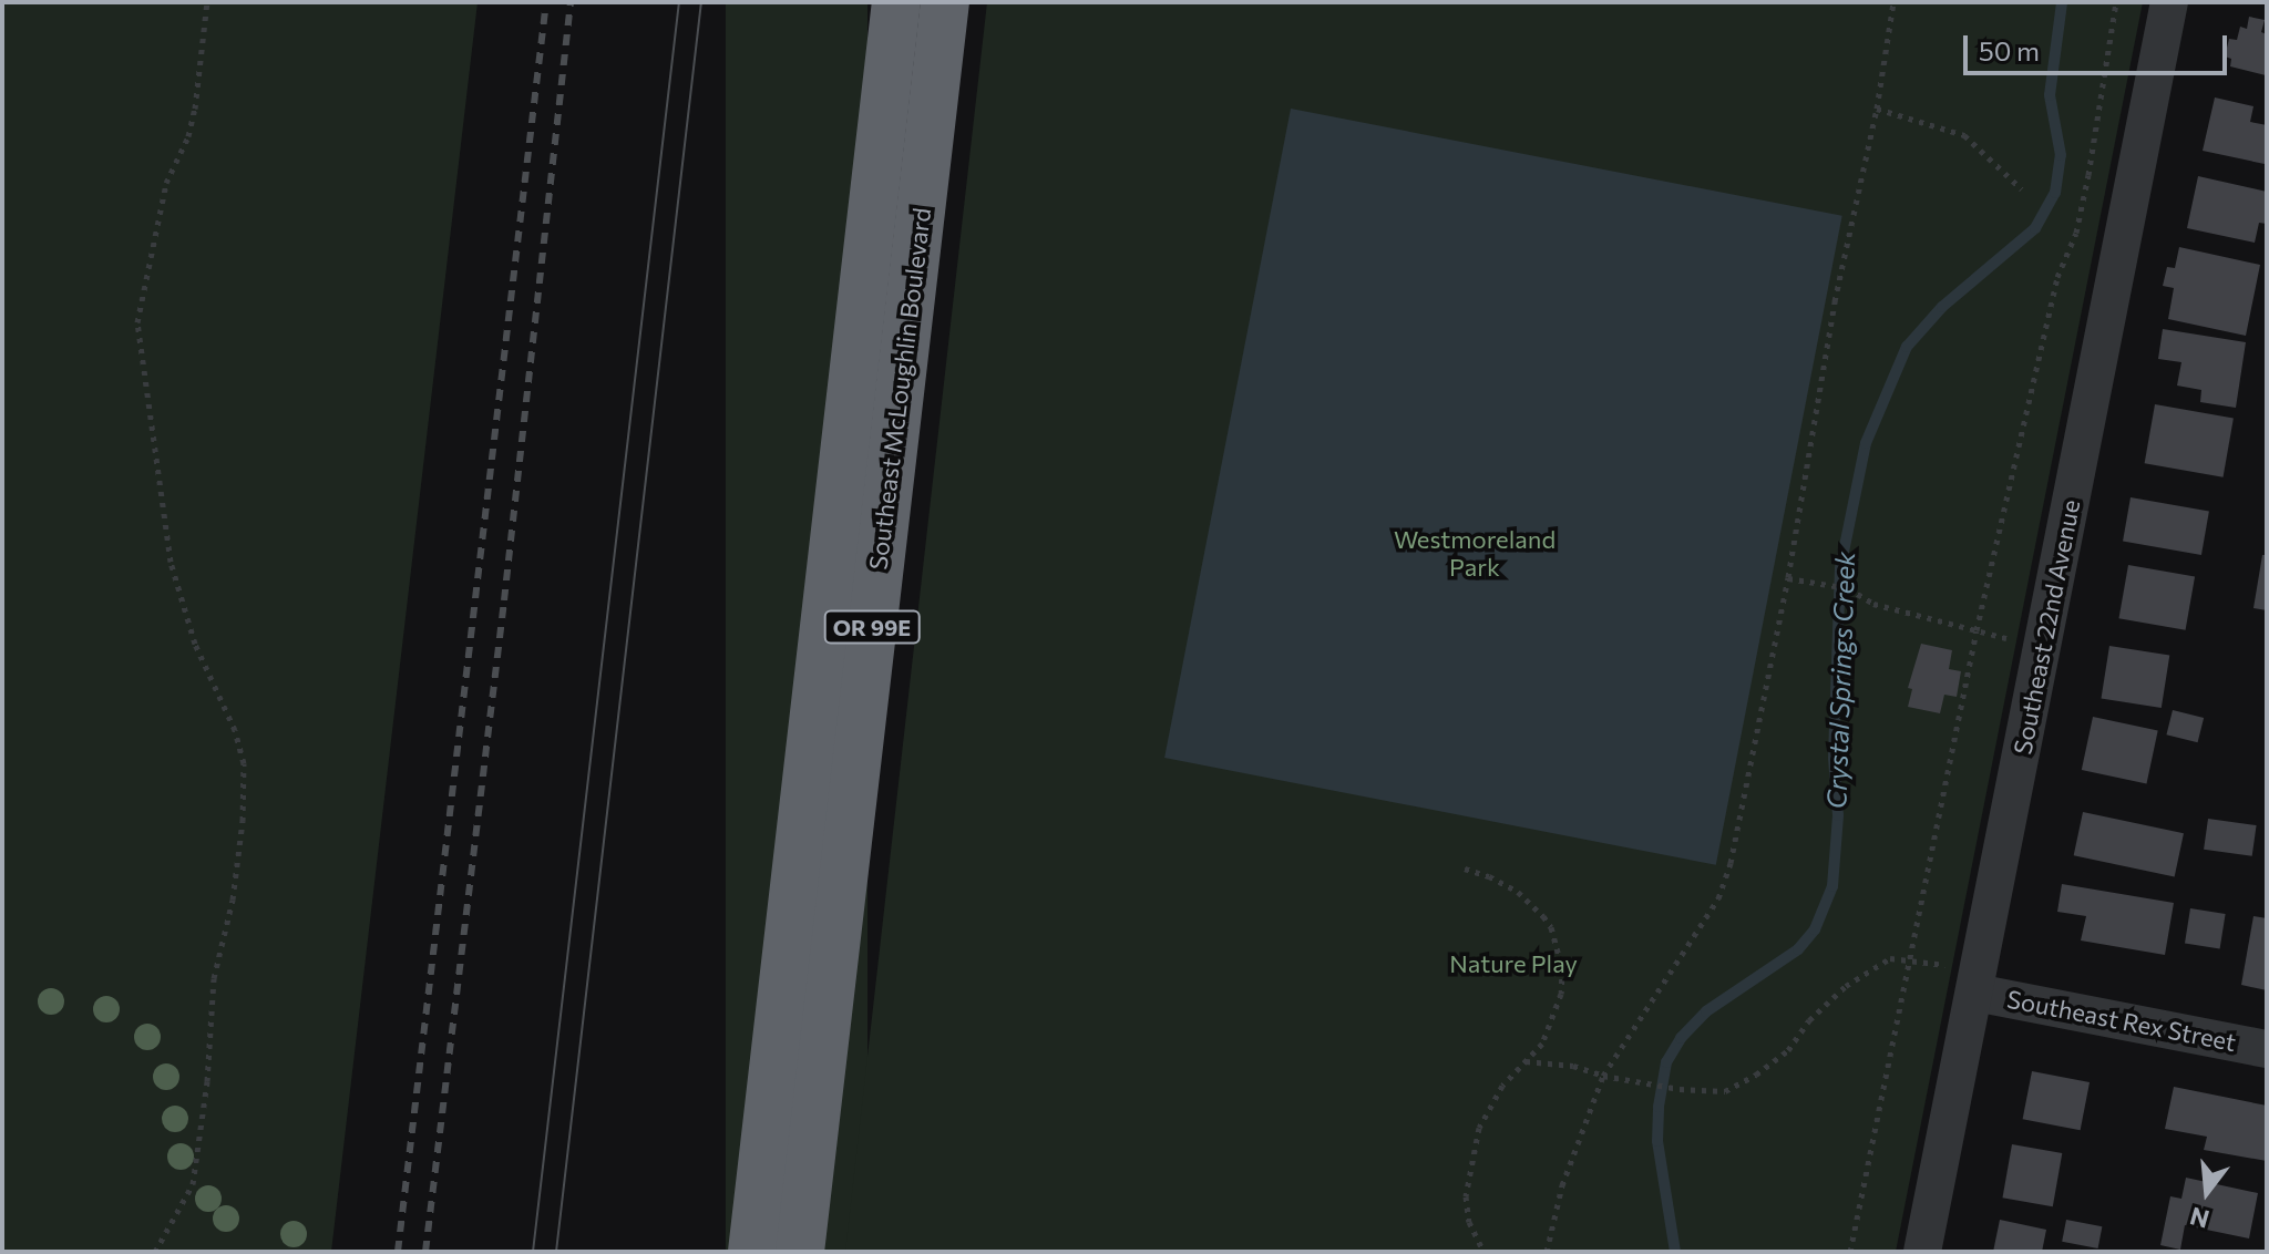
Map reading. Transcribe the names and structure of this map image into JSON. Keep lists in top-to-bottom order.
{
  "streets": {
    "highway": ["Southeast McLoughlin Boulevard", "OR 99E"],
    "street": ["Southeast 22nd Avenue", "Southeast Rex Street"]
  },
  "crossings": [
    ["Southeast 22nd Avenue", "Southeast Rex Street"]
  ],
  "water": ["Crystal Springs Creek"],
  "parks": ["Westmoreland Park", "Nature Play"],
  "scale_bar": "50 m",
  "north": "bottom"
}
